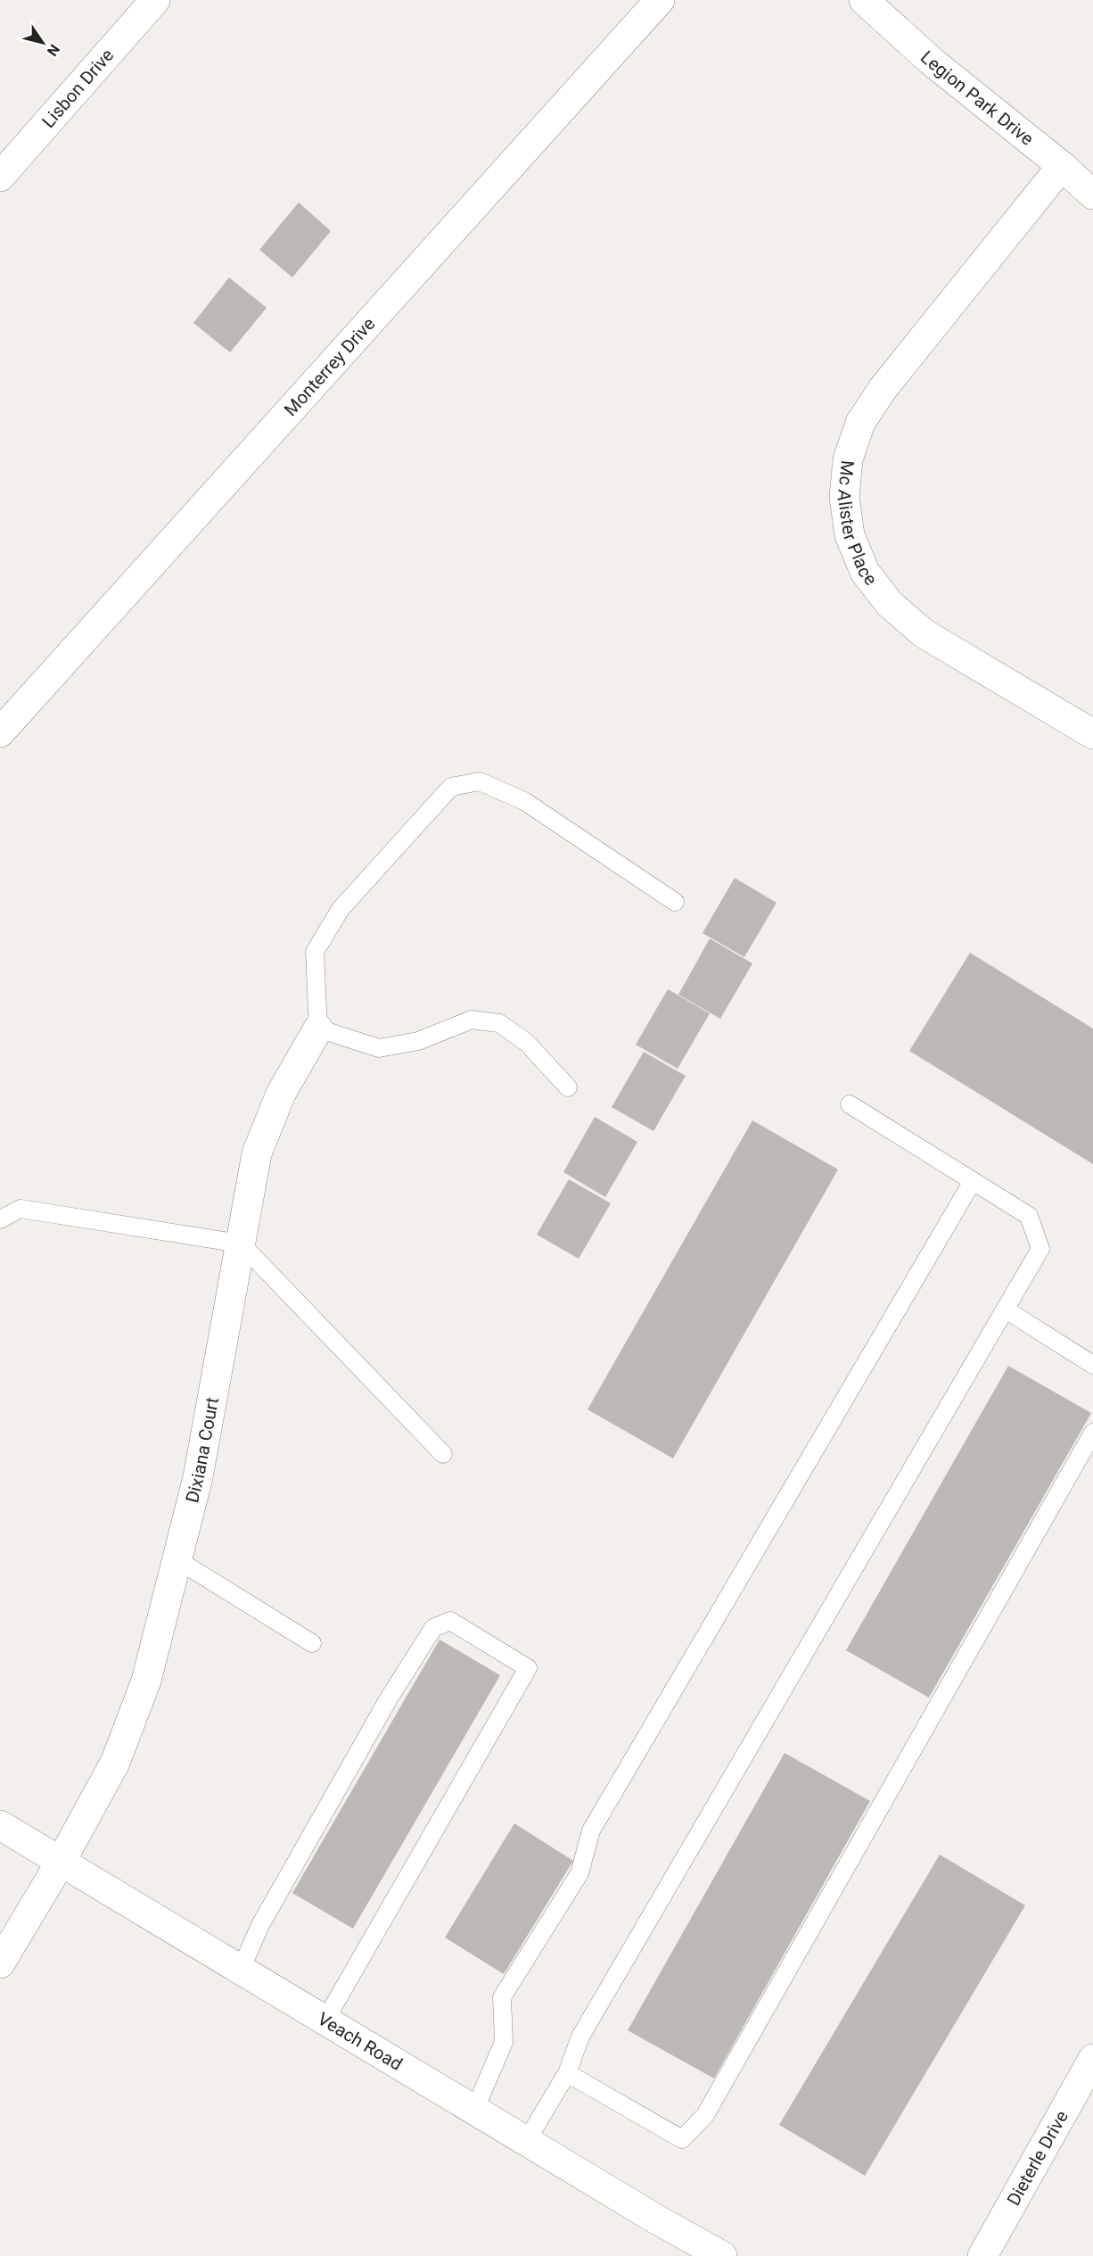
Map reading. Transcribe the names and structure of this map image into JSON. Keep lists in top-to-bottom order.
{
  "streets": {
    "street": [
      "Lisbon Drive",
      "Legion Park Drive",
      "Monterrey Drive",
      "Mc Alister Place",
      "Dixiana Court",
      "Veach Road",
      "Dieterle Drive"
    ]
  },
  "crossings": [
    ["Legion Park Drive", "Mc Alister Place"],
    ["Dixiana Court", "Veach Road"]
  ],
  "north": "bottom right"
}
